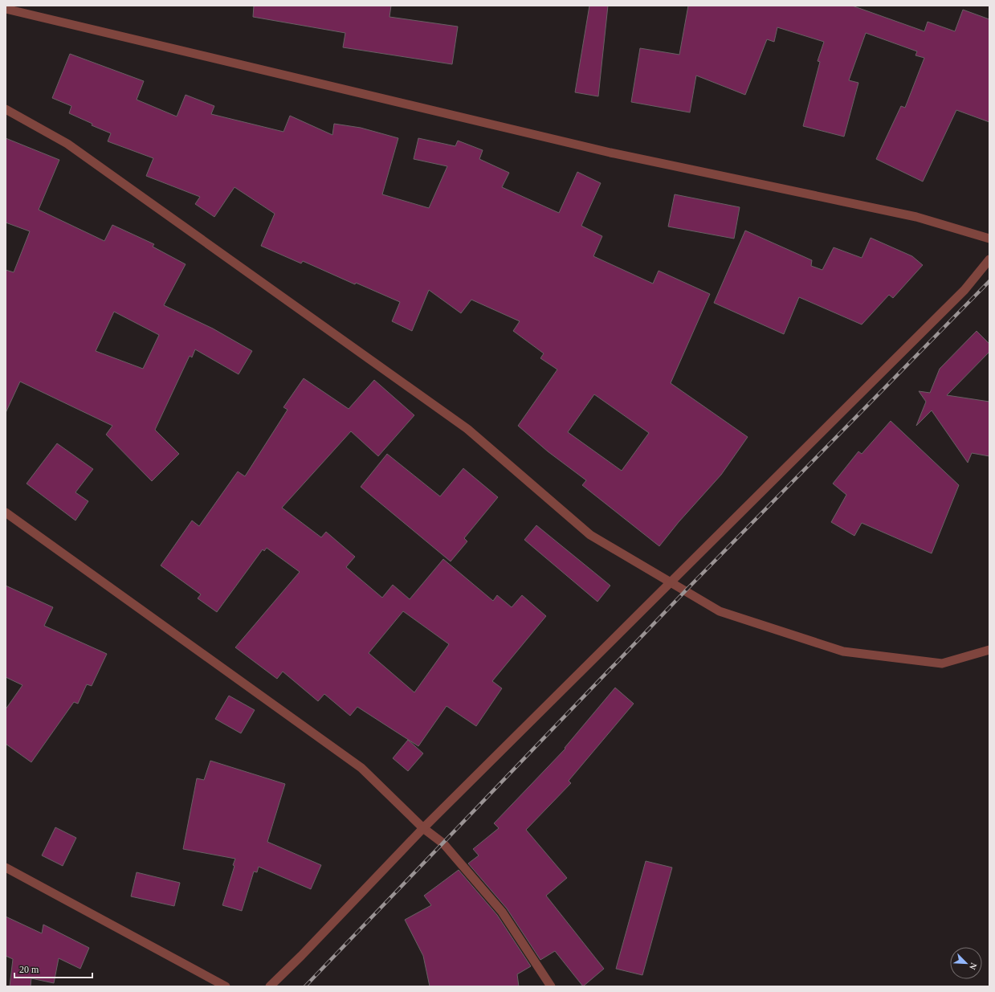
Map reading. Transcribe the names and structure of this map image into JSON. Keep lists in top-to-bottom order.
{
  "scale_bar": "20 m",
  "north": "bottom right"
}
